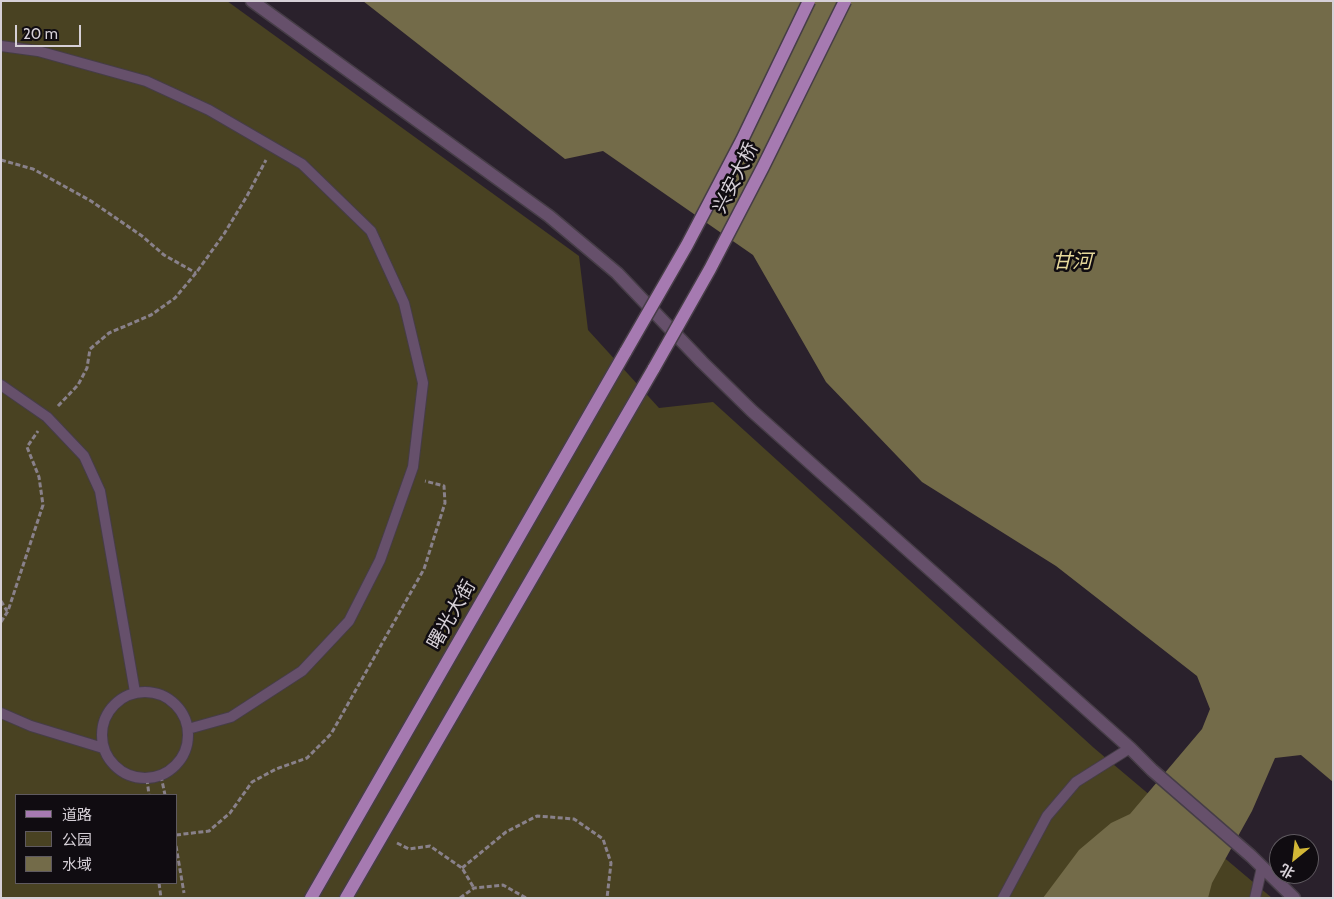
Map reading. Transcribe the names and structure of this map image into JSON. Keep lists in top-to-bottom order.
{
  "streets": {
    "main road": ["兴安大桥", "曙光大街"]
  },
  "crossings": [
    ["兴安大桥", "曙光大街"]
  ],
  "water": ["甘河"],
  "legend": ["道路", "公园", "水域"],
  "scale_bar": "20 m",
  "north": "bottom left"
}
